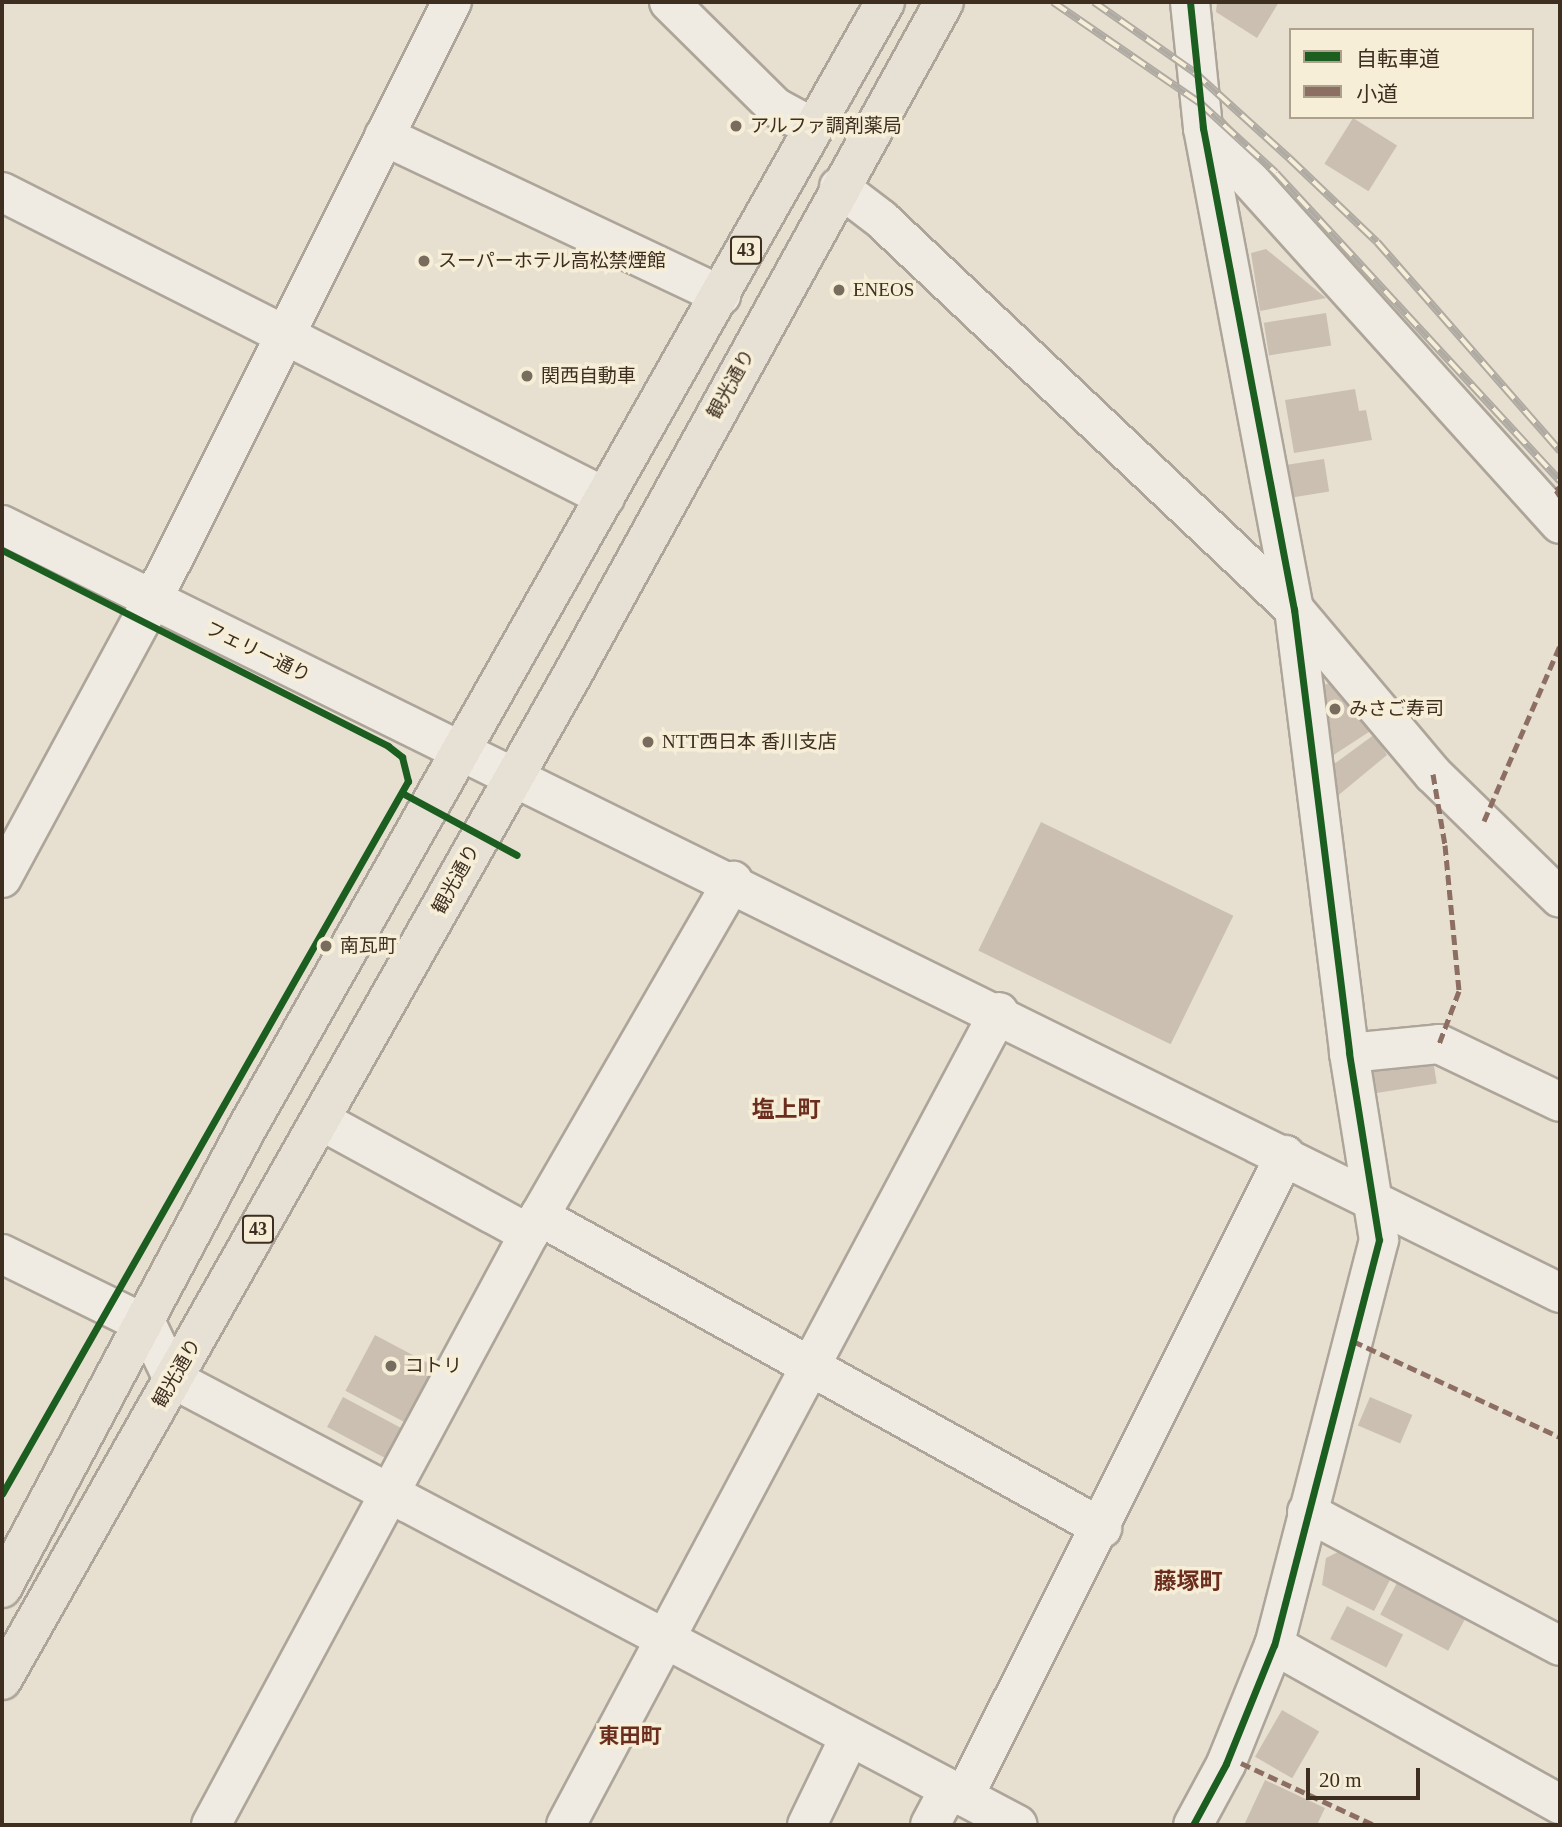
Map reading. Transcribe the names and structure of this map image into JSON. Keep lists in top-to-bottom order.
{
  "streets": {
    "main road": ["43", "観光通り"],
    "street": ["フェリー通り"]
  },
  "crossings": [
    ["43", "フェリー通り"],
    ["観光通り", "フェリー通り"]
  ],
  "districts": ["塩上町", "藤塚町", "東田町"],
  "places": [
    "アルファ調剤薬局",
    "スーパーホテル高松禁煙館",
    "ENEOS",
    "関西自動車",
    "みさご寿司",
    "NTT西日本 香川支店",
    "南瓦町",
    "コトリ"
  ],
  "legend": ["自転車道", "小道"],
  "scale_bar": "20 m"
}
